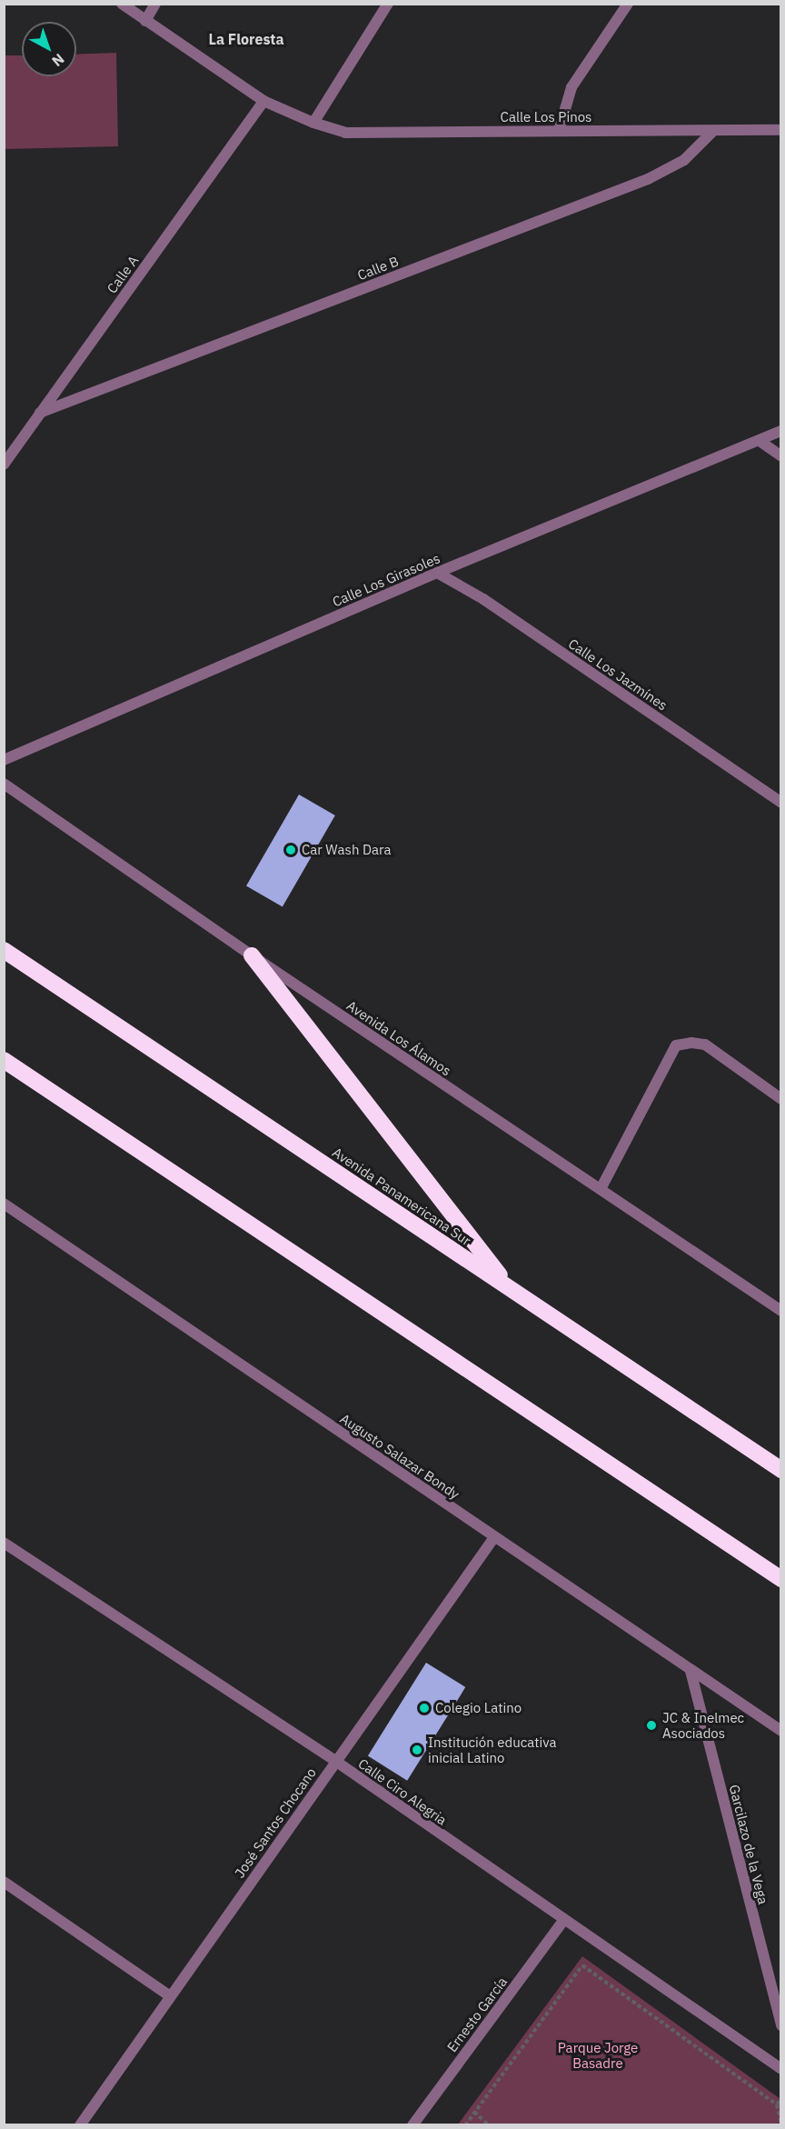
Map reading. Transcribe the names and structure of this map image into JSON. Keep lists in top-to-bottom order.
{
  "streets": {
    "highway": ["Avenida Panamericana Sur"],
    "street": [
      "Calle Los Pinos",
      "Calle B",
      "Calle A",
      "Calle Los Girasoles",
      "Calle Los Jazmínes",
      "Avenida Los Álamos",
      "Augusto Salazar Bondy",
      "Calle Ciro Alegria",
      "José Santos Chocano",
      "Garcilazo de la Vega",
      "Ernesto García"
    ]
  },
  "crossings": [
    ["Calle Los Pinos", "Calle B"],
    ["Calle Los Pinos", "Calle A"],
    ["Calle B", "Calle A"],
    ["Calle Los Girasoles", "Calle Los Jazmínes"],
    ["Augusto Salazar Bondy", "José Santos Chocano"],
    ["Augusto Salazar Bondy", "Garcilazo de la Vega"],
    ["Calle Ciro Alegria", "José Santos Chocano"],
    ["Calle Ciro Alegria", "Ernesto García"]
  ],
  "districts": ["La Floresta"],
  "parks": ["Parque Jorge Basadre"],
  "places": [
    "Car Wash Dara",
    "Colegio Latino",
    "JC & Inelmec Asociados",
    "Institución educativa inicial Latino"
  ],
  "north": "bottom right"
}
